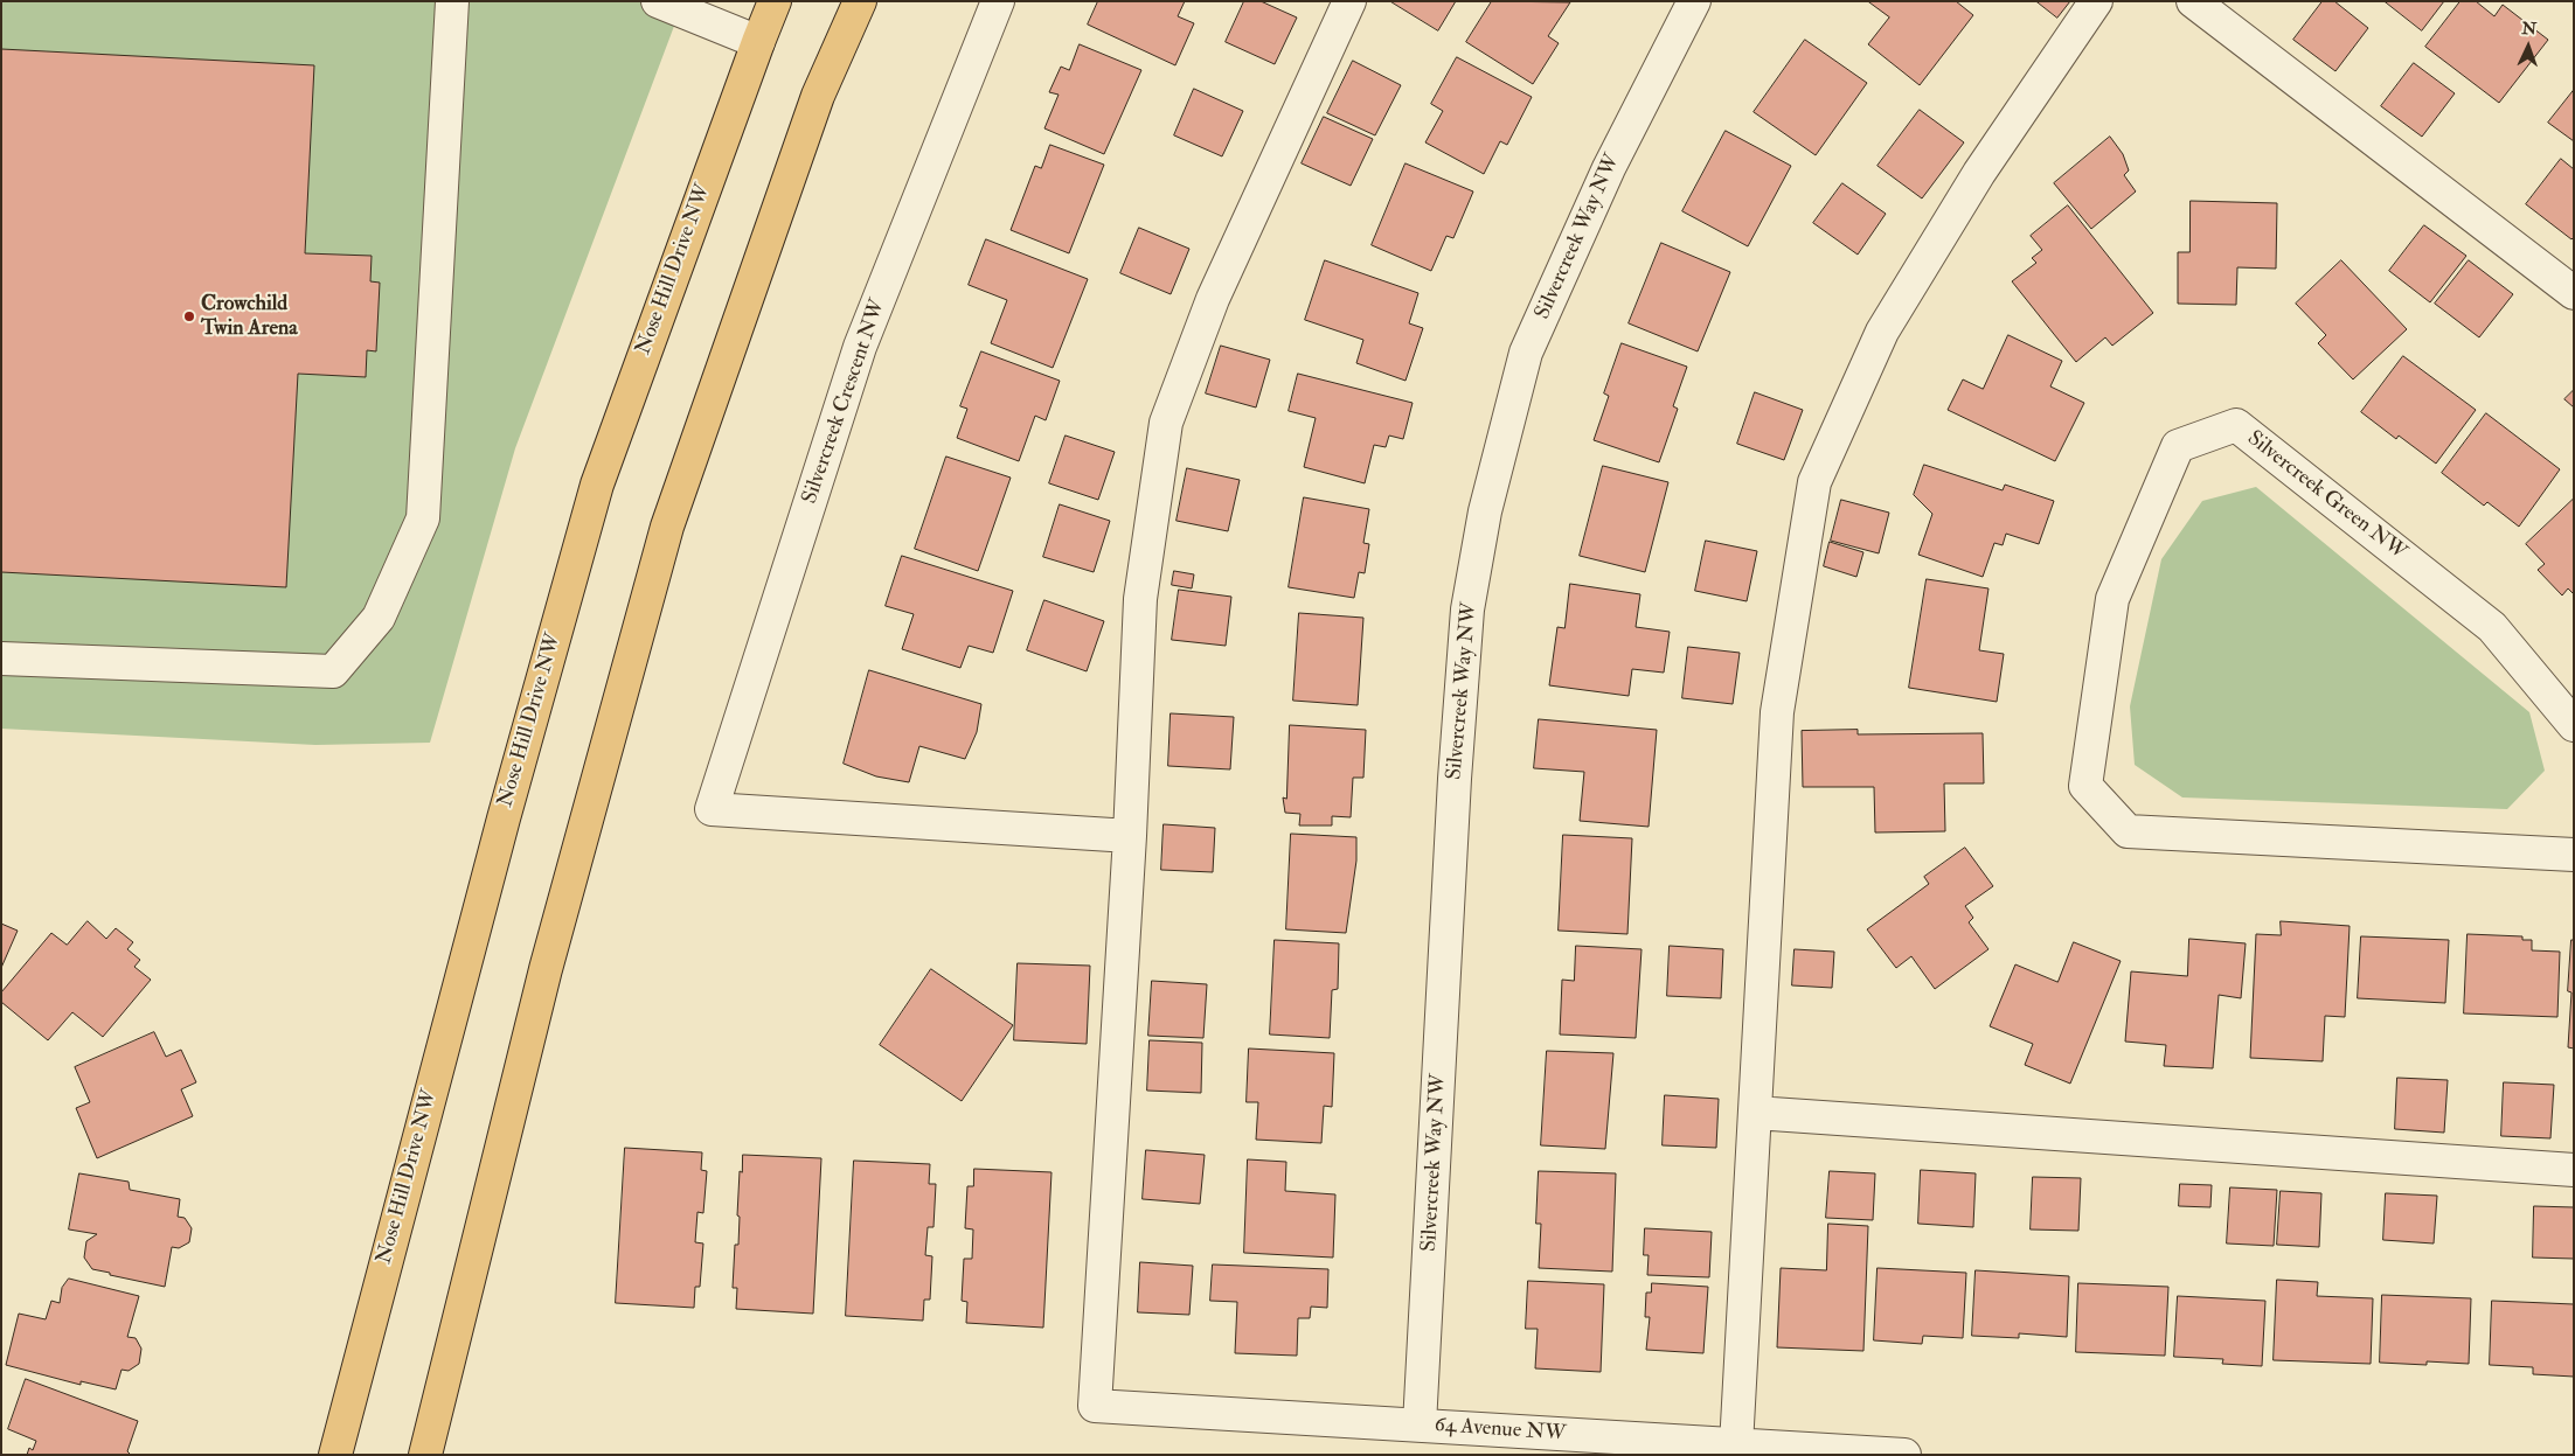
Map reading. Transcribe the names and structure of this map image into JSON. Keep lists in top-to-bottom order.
{
  "streets": {
    "main road": ["Nose Hill Drive NW"],
    "street": [
      "Silvercreek Way NW",
      "Silvercreek Crescent NW",
      "Silvercreek Green NW",
      "64 Avenue NW"
    ]
  },
  "crossings": [
    ["Silvercreek Way NW", "64 Avenue NW"],
    ["Silvercreek Crescent NW", "64 Avenue NW"]
  ],
  "places": ["Crowchild Twin Arena"],
  "north": "top"
}
